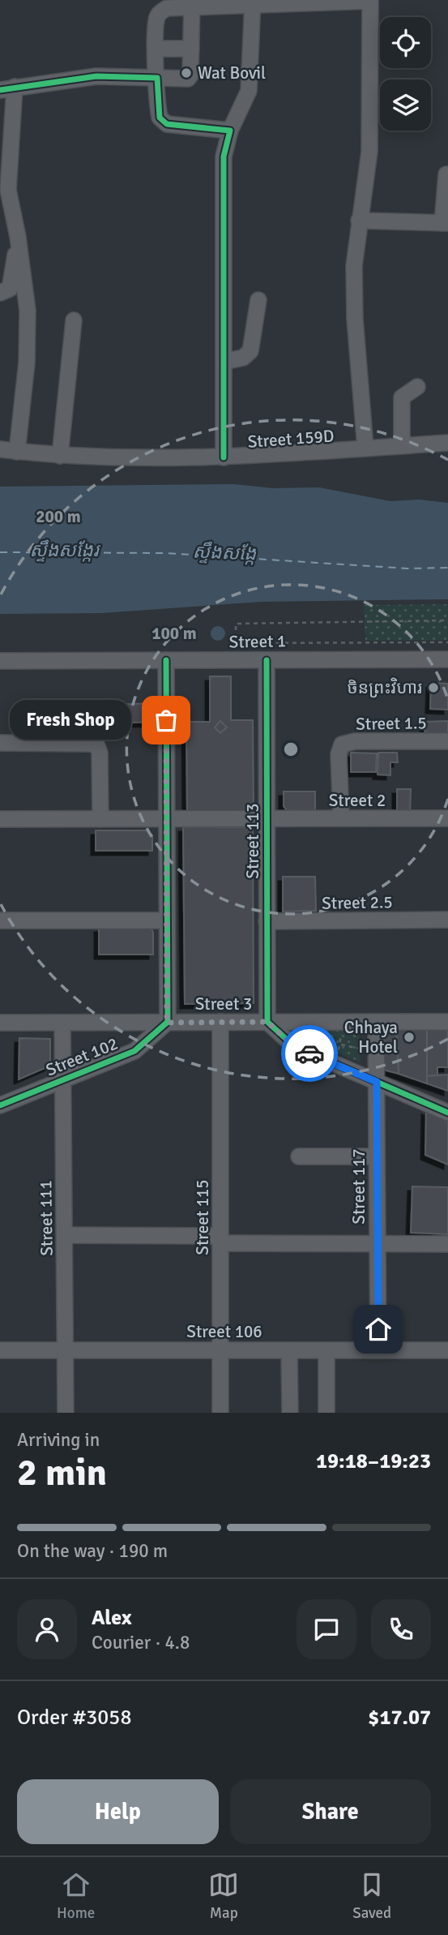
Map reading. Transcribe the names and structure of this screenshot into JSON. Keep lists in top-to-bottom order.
{
  "streets": {
    "street": [
      "Street 159D",
      "Street 1",
      "Street 1.5",
      "Street 2",
      "Street 113",
      "Street 2.5",
      "Street 3",
      "Street 102",
      "Street 117",
      "Street 115",
      "Street 111",
      "Street 106"
    ]
  },
  "crossings": [
    ["Street 1", "Street 113"],
    ["Street 1.5", "Street 2"],
    ["Street 2", "Street 113"],
    ["Street 113", "Street 2.5"],
    ["Street 113", "Street 3"],
    ["Street 3", "Street 102"],
    ["Street 3", "Street 117"],
    ["Street 3", "Street 115"],
    ["Street 3", "Street 111"],
    ["Street 102", "Street 111"],
    ["Street 117", "Street 106"],
    ["Street 115", "Street 106"],
    ["Street 111", "Street 106"]
  ],
  "water": ["ស្ទឹងសង្កែរ", "ស្ទឹងសង្កែ"],
  "places": [
    "Wat Bovil",
    "ចិនព្រះវិហារ",
    "Fresh Shop",
    "Chhaya Hotel"
  ],
  "page": {
    "bubble": "Fresh Shop",
    "heading": ["2 min", "Arriving in", "19:18–19:23"],
    "panel": [
      "Alex",
      "Courier · 4.8",
      "Order #3058",
      "$17.07"
    ],
    "bar": "On the way · 190 m",
    "buttons": ["Help", "Share"],
    "tabs": ["Home", "Map", "Saved"]
  },
  "rings": ["200 m", "100 m"]
}
